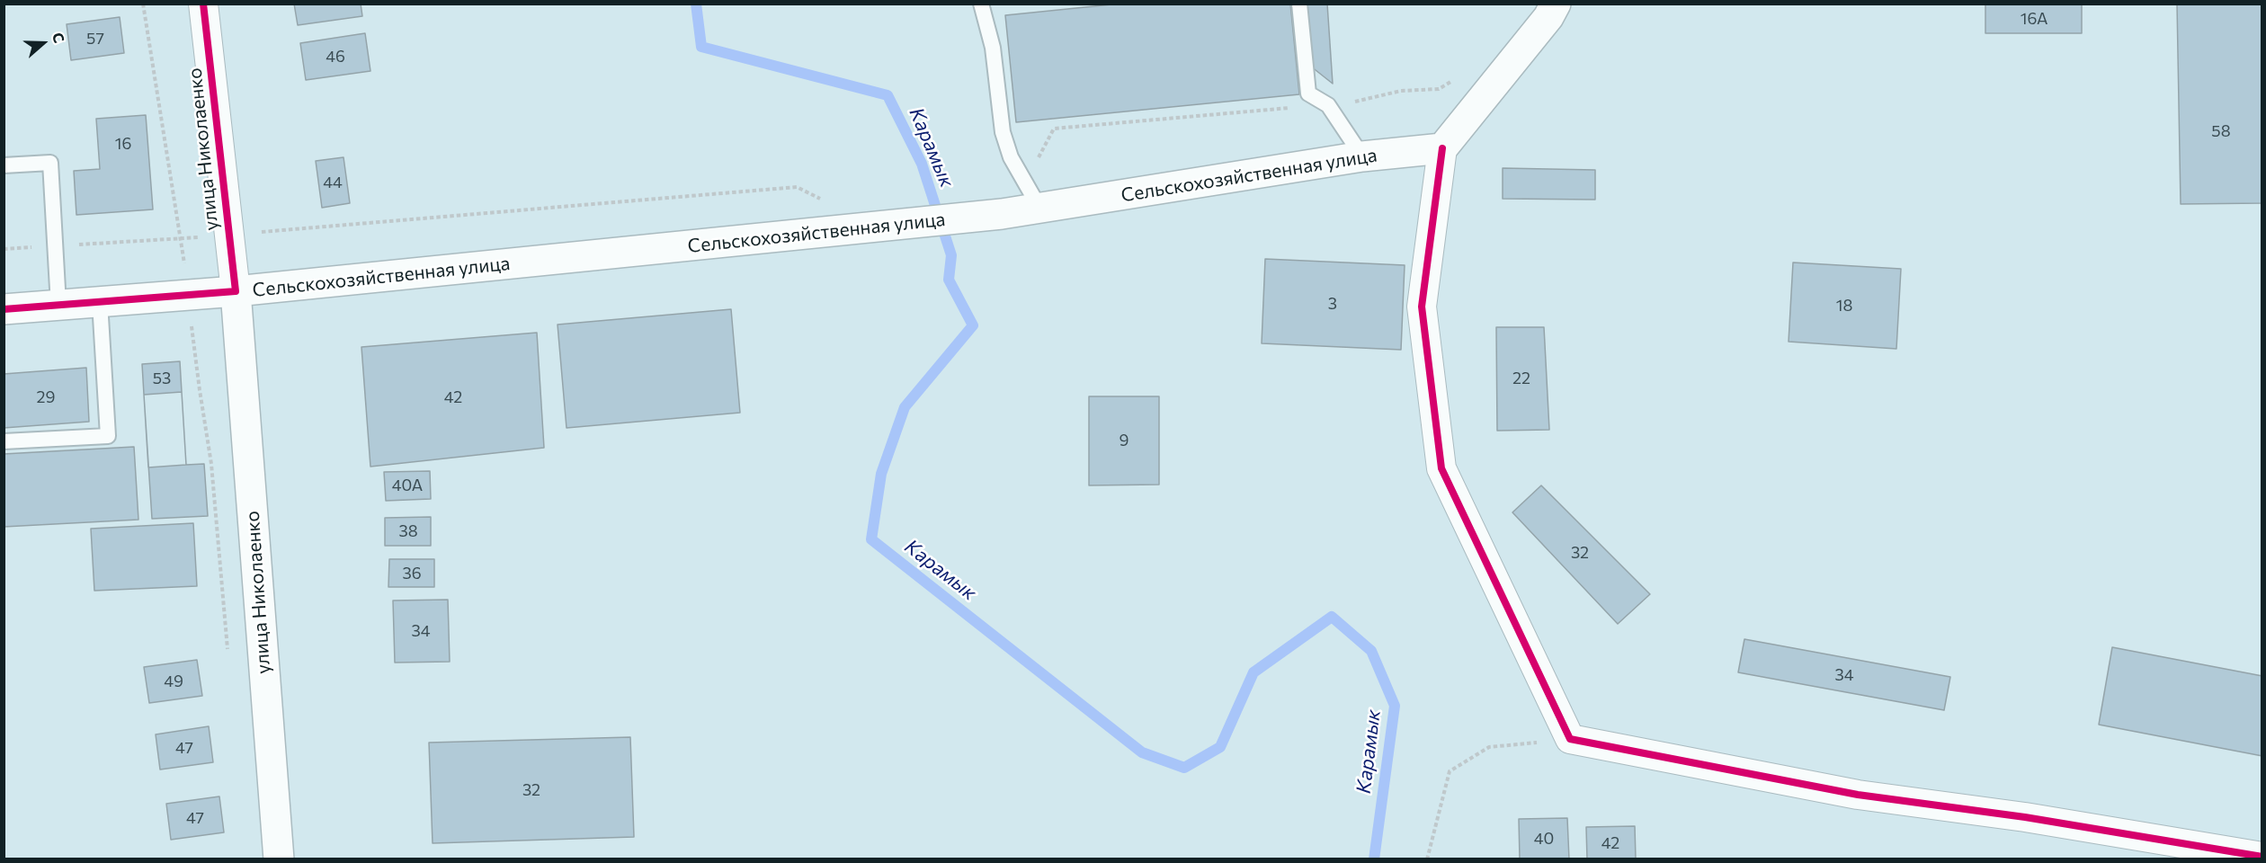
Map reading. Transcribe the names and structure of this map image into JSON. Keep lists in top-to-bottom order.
{
  "streets": {
    "main road": ["улица Николаенко", "Сельскохозяйственная улица"]
  },
  "crossings": [
    ["улица Николаенко", "Сельскохозяйственная улица"]
  ],
  "water": ["Карамык"],
  "house_numbers": [
    "16А",
    "57",
    "46",
    "58",
    "16",
    "44",
    "3",
    "18",
    "53",
    "22",
    "29",
    "42",
    "9",
    "40А",
    "38",
    "32",
    "36",
    "34",
    "34",
    "49",
    "47",
    "32",
    "47",
    "40",
    "42"
  ],
  "north": "right"
}
